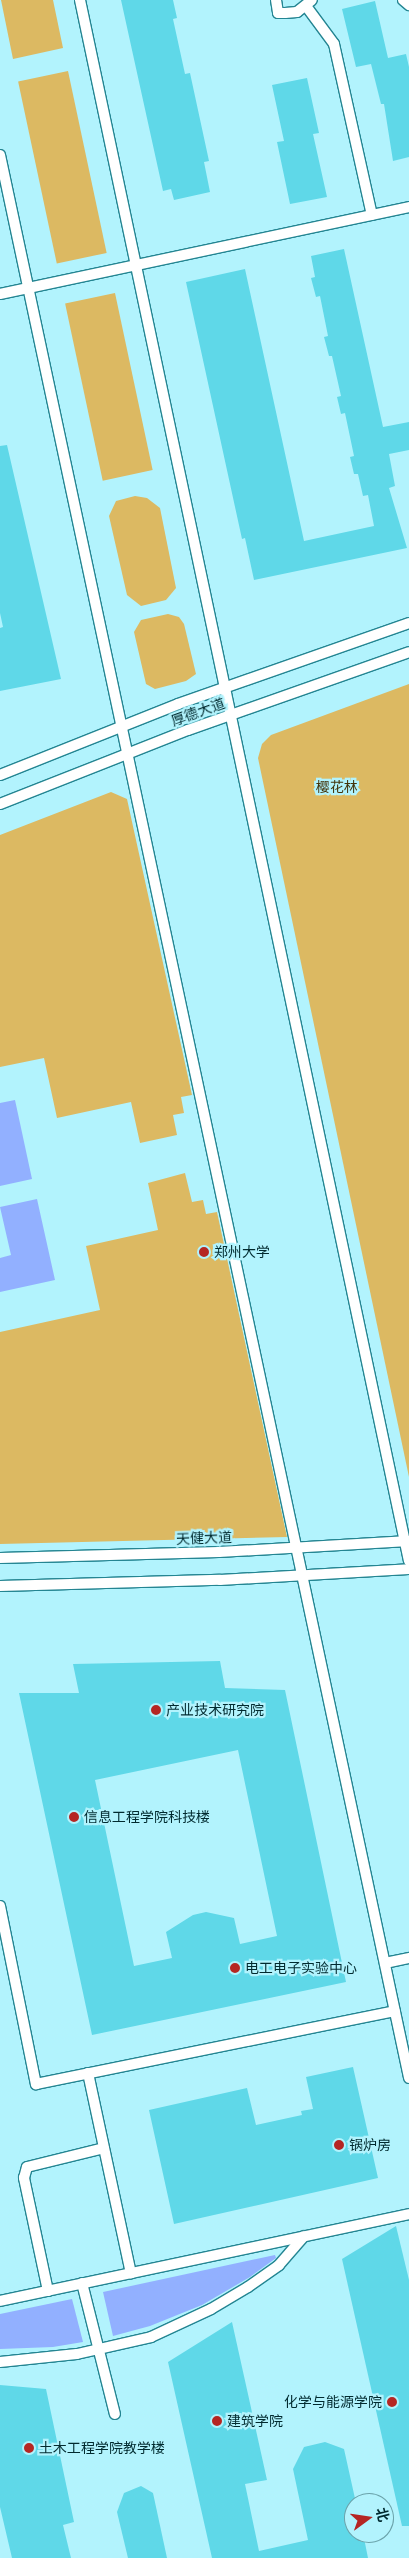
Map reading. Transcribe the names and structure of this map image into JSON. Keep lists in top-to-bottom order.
{
  "streets": {
    "lane": ["厚德大道", "天健大道"]
  },
  "parks": ["樱花林"],
  "places": [
    "郑州大学",
    "产业技术研究院",
    "信息工程学院科技楼",
    "电工电子实验中心",
    "锅炉房",
    "化学与能源学院",
    "建筑学院",
    "土木工程学院教学楼"
  ],
  "north": "right"
}
